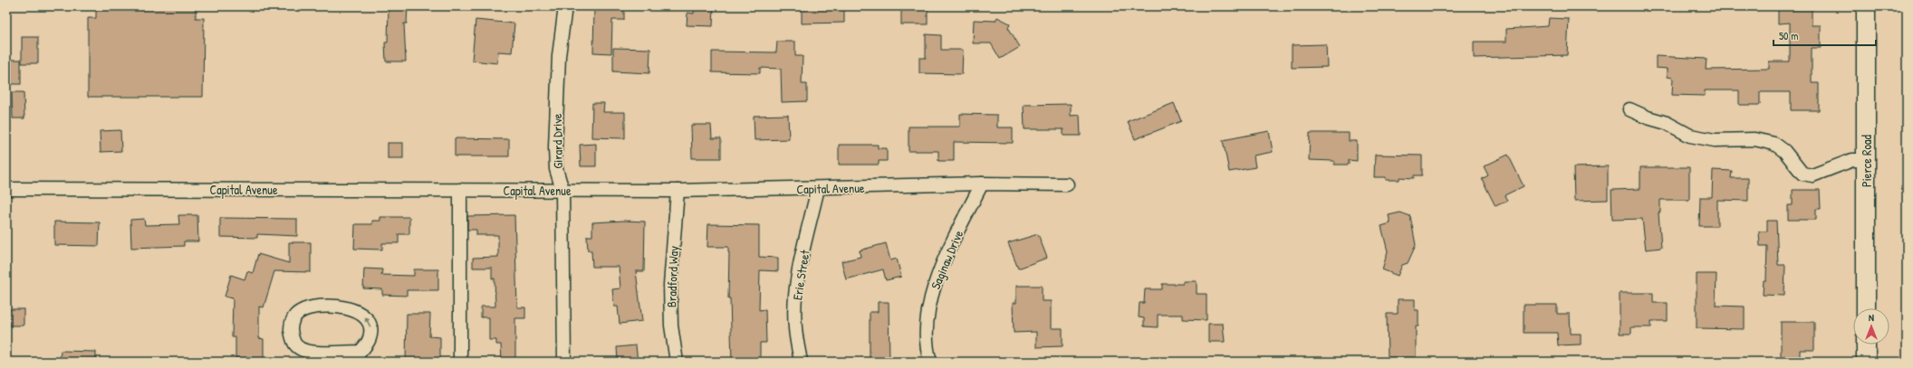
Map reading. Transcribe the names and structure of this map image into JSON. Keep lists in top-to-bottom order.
{
  "streets": {
    "street": [
      "Girard Drive",
      "Pierce Road",
      "Capital Avenue",
      "Saginaw Drive",
      "Erie Street",
      "Bradford Way"
    ]
  },
  "crossings": [
    ["Girard Drive", "Capital Avenue"],
    ["Capital Avenue", "Saginaw Drive"],
    ["Capital Avenue", "Erie Street"],
    ["Capital Avenue", "Bradford Way"]
  ],
  "scale_bar": "50 m",
  "north": "top"
}
